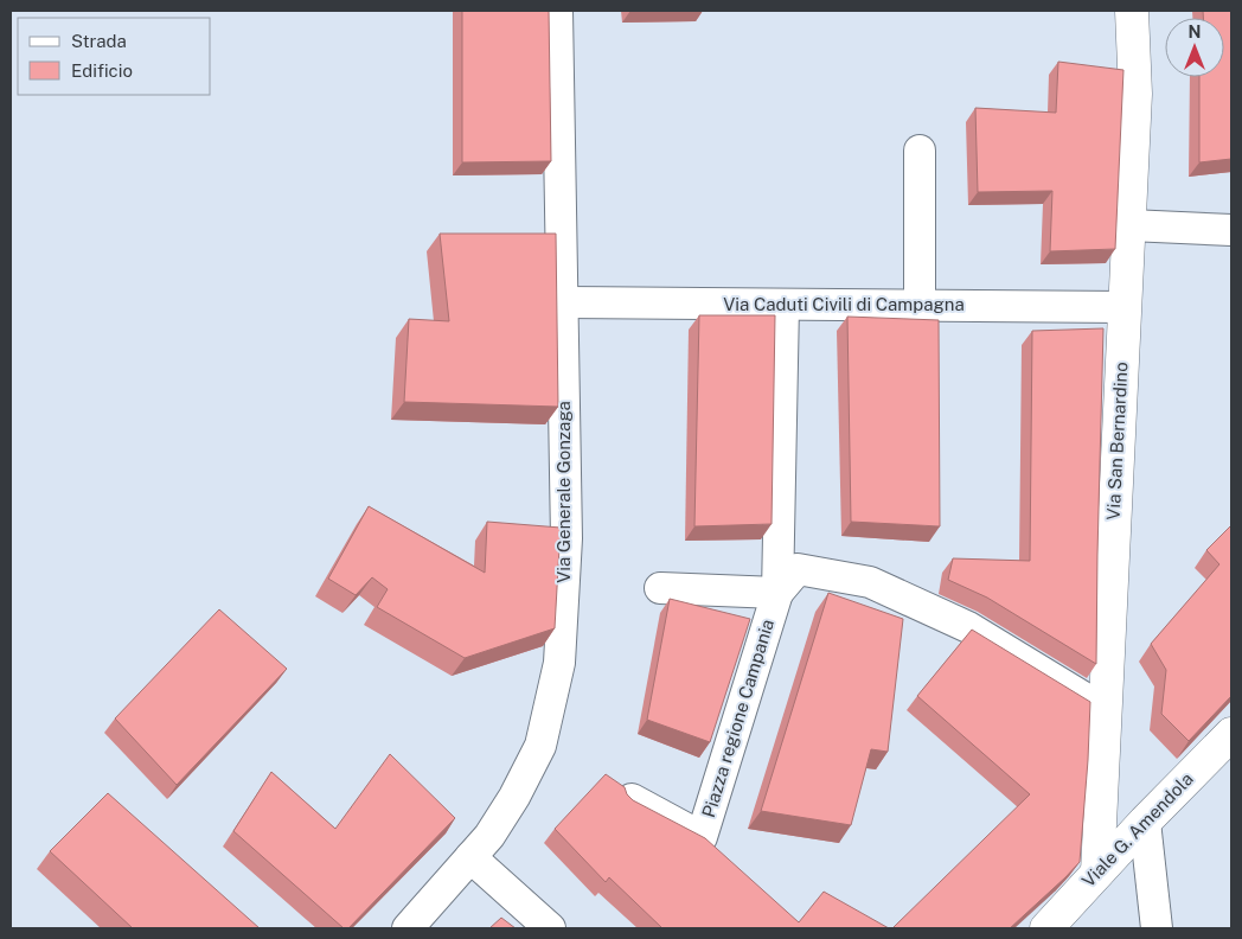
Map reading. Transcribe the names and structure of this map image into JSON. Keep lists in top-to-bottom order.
{
  "streets": {
    "street": [
      "Via Caduti Civili di Campagna",
      "Via San Bernardino",
      "Via Generale Gonzaga",
      "Piazza regione Campania",
      "Viale G. Amendola"
    ]
  },
  "crossings": [
    ["Via Caduti Civili di Campagna", "Via San Bernardino"],
    ["Via Caduti Civili di Campagna", "Via Generale Gonzaga"],
    ["Via Caduti Civili di Campagna", "Piazza regione Campania"],
    ["Via San Bernardino", "Viale G. Amendola"]
  ],
  "legend": ["Strada", "Edificio"],
  "north": "top"
}
